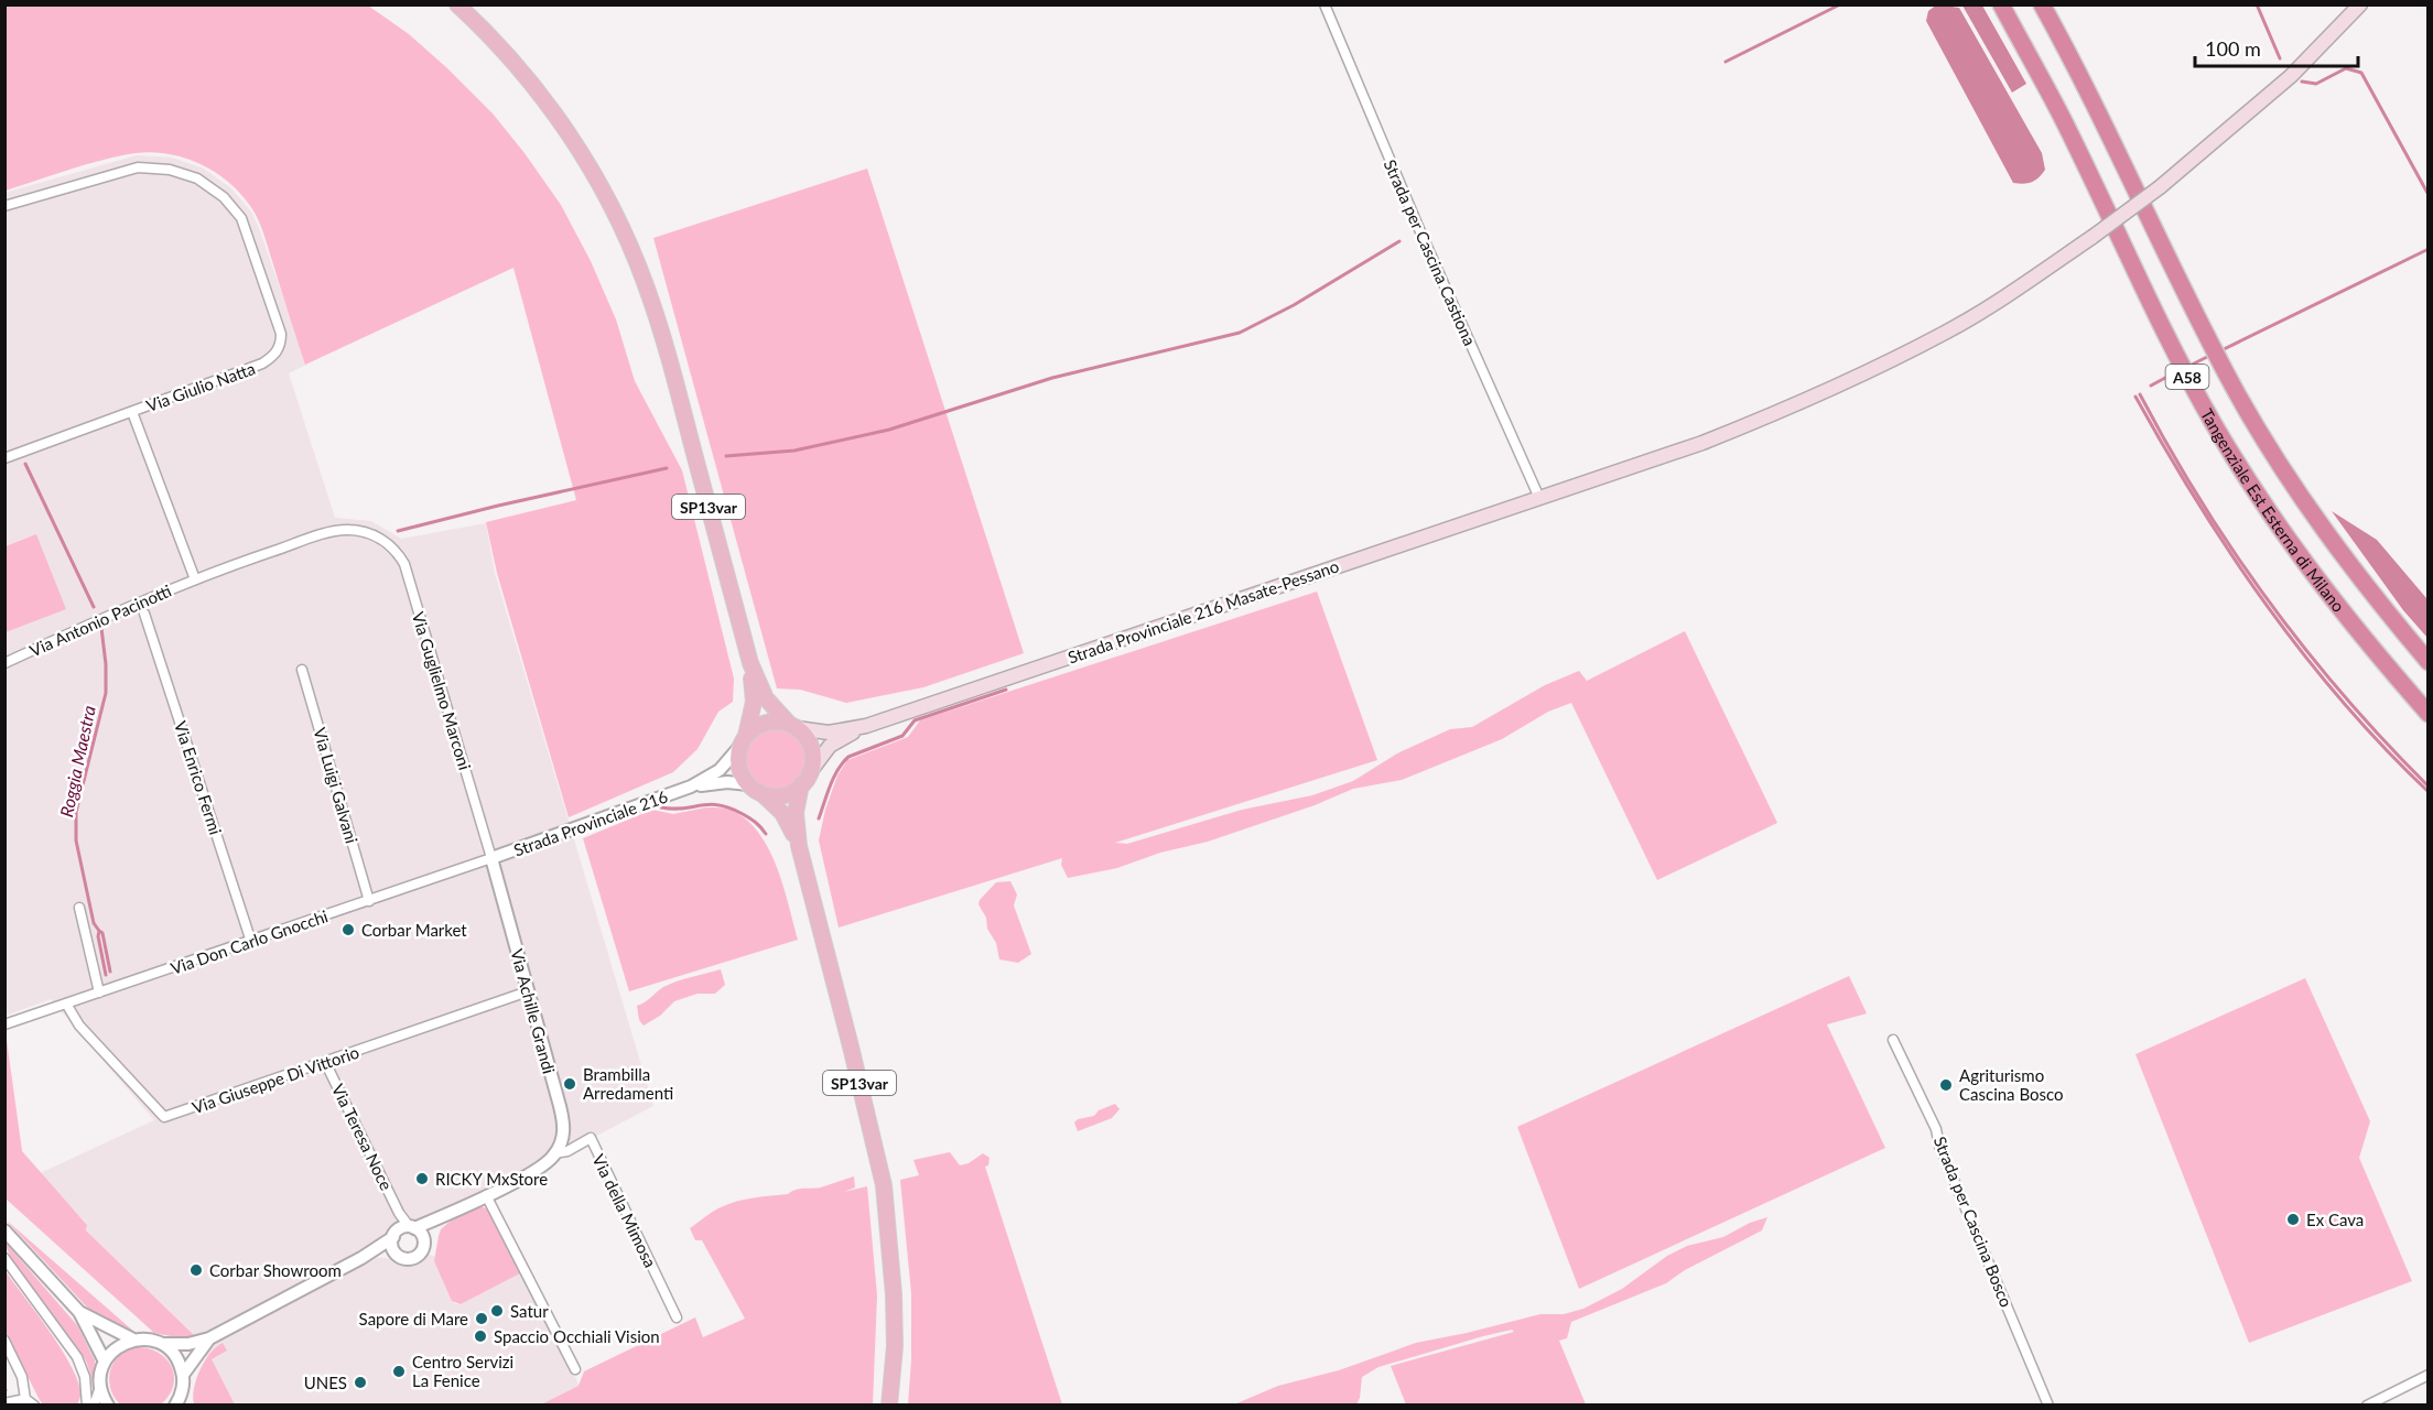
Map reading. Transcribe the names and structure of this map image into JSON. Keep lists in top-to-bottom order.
{
  "streets": {
    "highway": ["A58", "Tangenziale Est Esterna di Milano"],
    "main road": ["SP13var", "Strada Provinciale 216 Masate-Pessano"],
    "street": [
      "Strada per Cascina Castiona",
      "Via Giulio Natta",
      "Via Antonio Pacinotti",
      "Via Guglielmo Marconi",
      "Via Enrico Fermi",
      "Via Luigi Galvani",
      "Strada Provinciale 216",
      "Via Don Carlo Gnocchi",
      "Via Achille Grandi",
      "Via Giuseppe Di Vittorio",
      "Via Teresa Noce",
      "Via della Mimosa",
      "Strada per Cascina Bosco"
    ]
  },
  "crossings": [
    ["Strada per Cascina Castiona", "Strada Provinciale 216 Masate-Pessano"],
    ["SP13var", "Strada Provinciale 216"],
    ["Via Antonio Pacinotti", "Via Guglielmo Marconi"],
    ["Via Guglielmo Marconi", "Strada Provinciale 216"],
    ["Via Guglielmo Marconi", "Via Don Carlo Gnocchi"],
    ["Via Guglielmo Marconi", "Via Achille Grandi"],
    ["Via Enrico Fermi", "Via Don Carlo Gnocchi"],
    ["Via Luigi Galvani", "Via Don Carlo Gnocchi"],
    ["Strada Provinciale 216", "Via Don Carlo Gnocchi"],
    ["Strada Provinciale 216", "Via Achille Grandi"],
    ["Via Don Carlo Gnocchi", "Via Achille Grandi"],
    ["Via Don Carlo Gnocchi", "Via Giuseppe Di Vittorio"],
    ["Via Achille Grandi", "Via Giuseppe Di Vittorio"],
    ["Via Achille Grandi", "Via della Mimosa"],
    ["Via Giuseppe Di Vittorio", "Via Teresa Noce"]
  ],
  "water": ["Roggia Maestra"],
  "places": [
    "Corbar Market",
    "Brambilla Arredamenti",
    "Agriturismo Cascina Bosco",
    "RICKY MxStore",
    "Ex Cava",
    "Corbar Showroom",
    "Satur",
    "Sapore di Mare",
    "Spaccio Occhiali Vision",
    "Centro Servizi La Fenice",
    "UNES"
  ],
  "scale_bar": "100 m"
}
